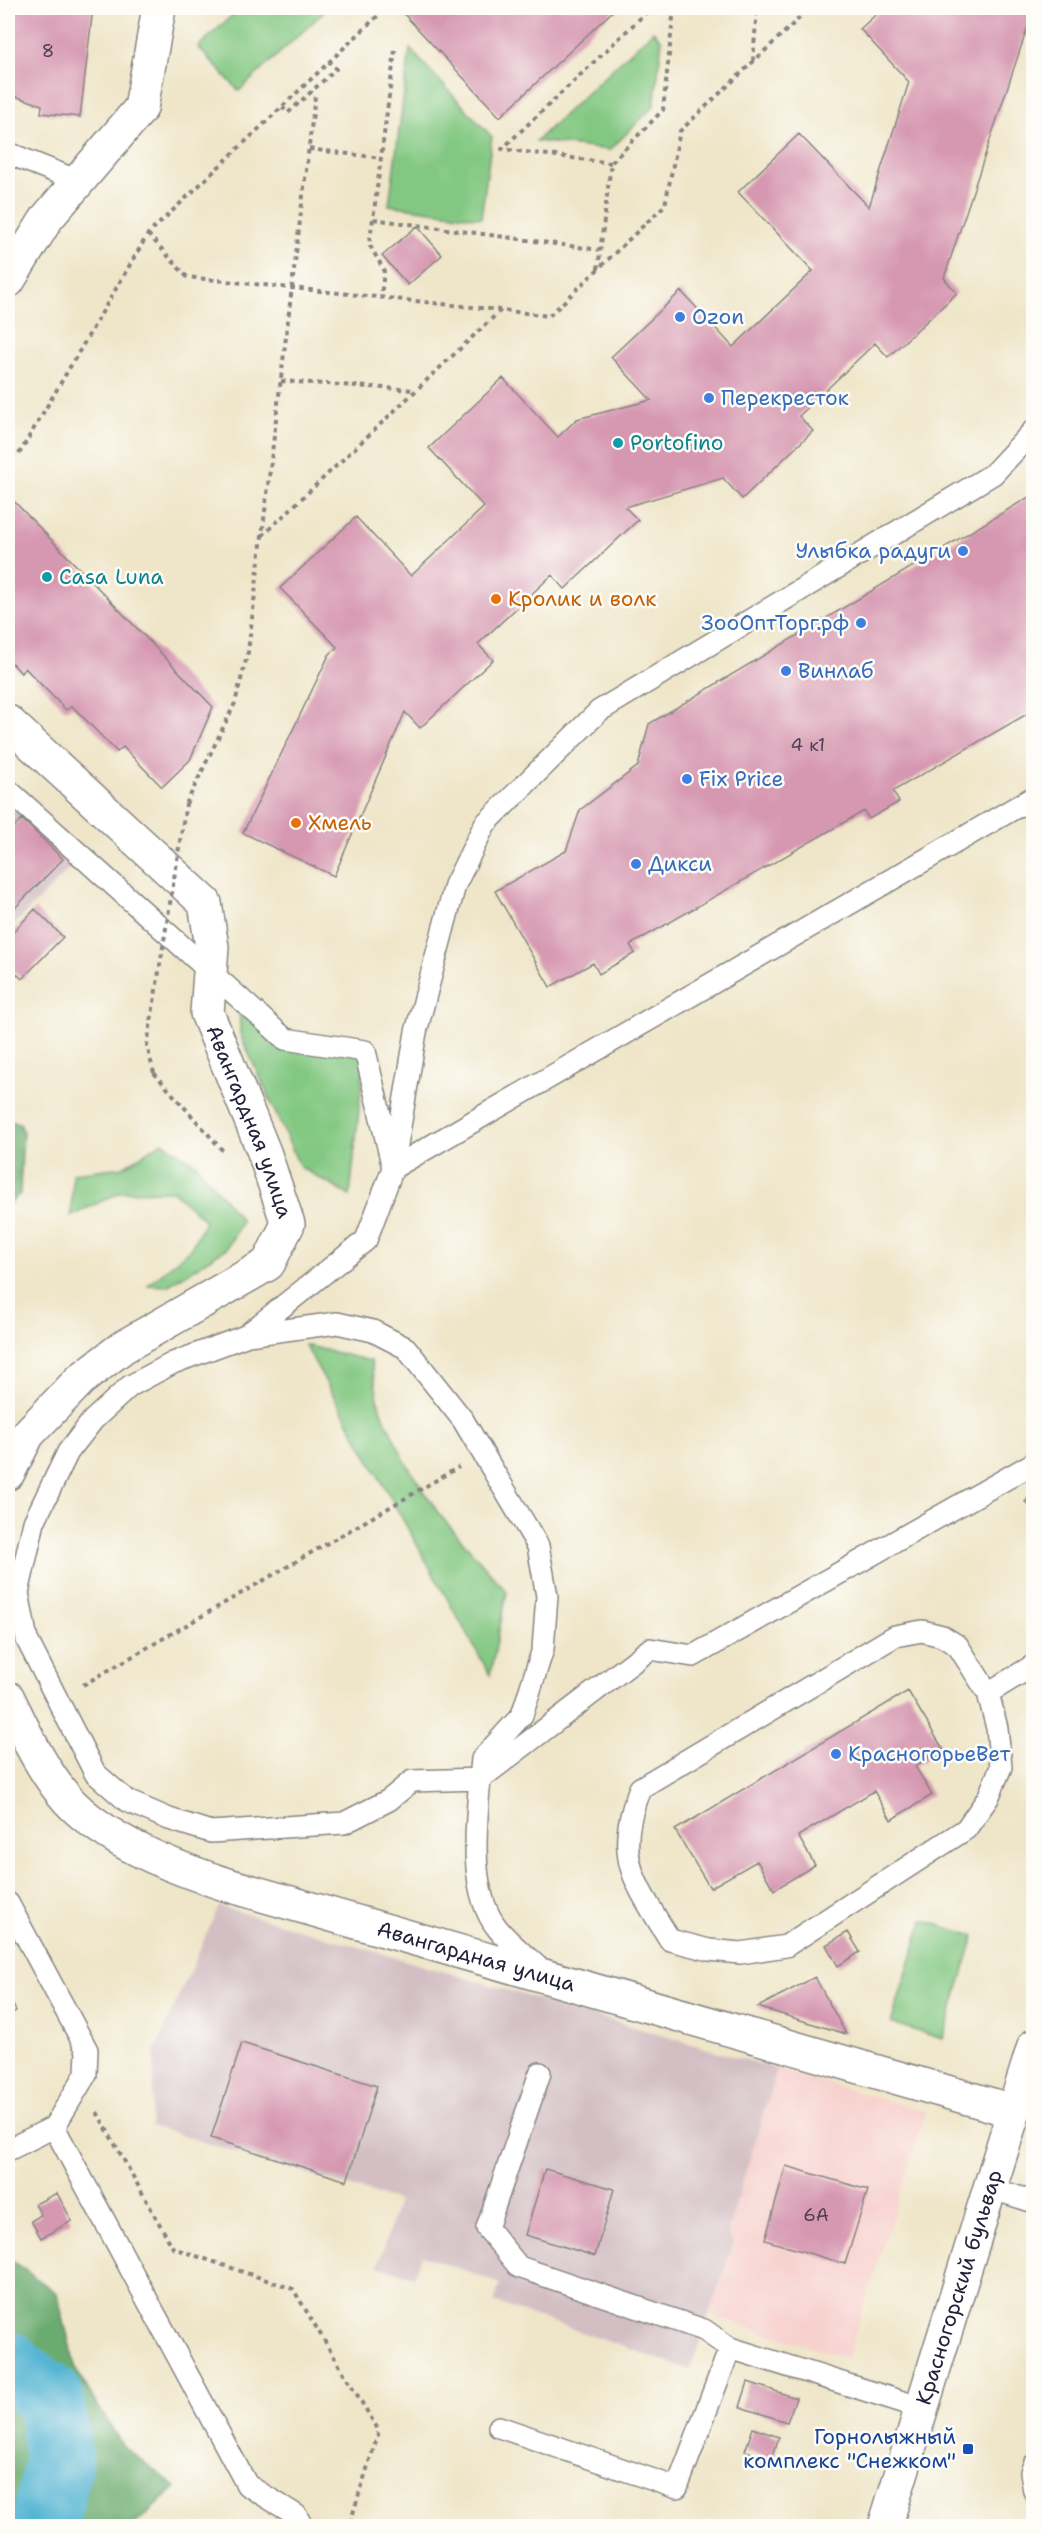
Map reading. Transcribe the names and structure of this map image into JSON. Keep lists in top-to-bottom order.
{
  "streets": {
    "street": ["Авангардная улица", "Красногорский бульвар"]
  },
  "crossings": [
    ["Авангардная улица", "Красногорский бульвар"]
  ],
  "places": {
    "other": [
      "Ozon",
      "Перекресток",
      "Portofino",
      "Улыбка радуги",
      "Casa Luna",
      "Кролик и волк",
      "ЗооОптТорг.рф",
      "Винлаб",
      "Fix Price",
      "Хмель",
      "Дикси",
      "КрасногорьеВет"
    ],
    "transit": ["Горнолыжный комплекс \"Снежком\""]
  },
  "house_numbers": ["8", "4 к1", "6А"]
}
